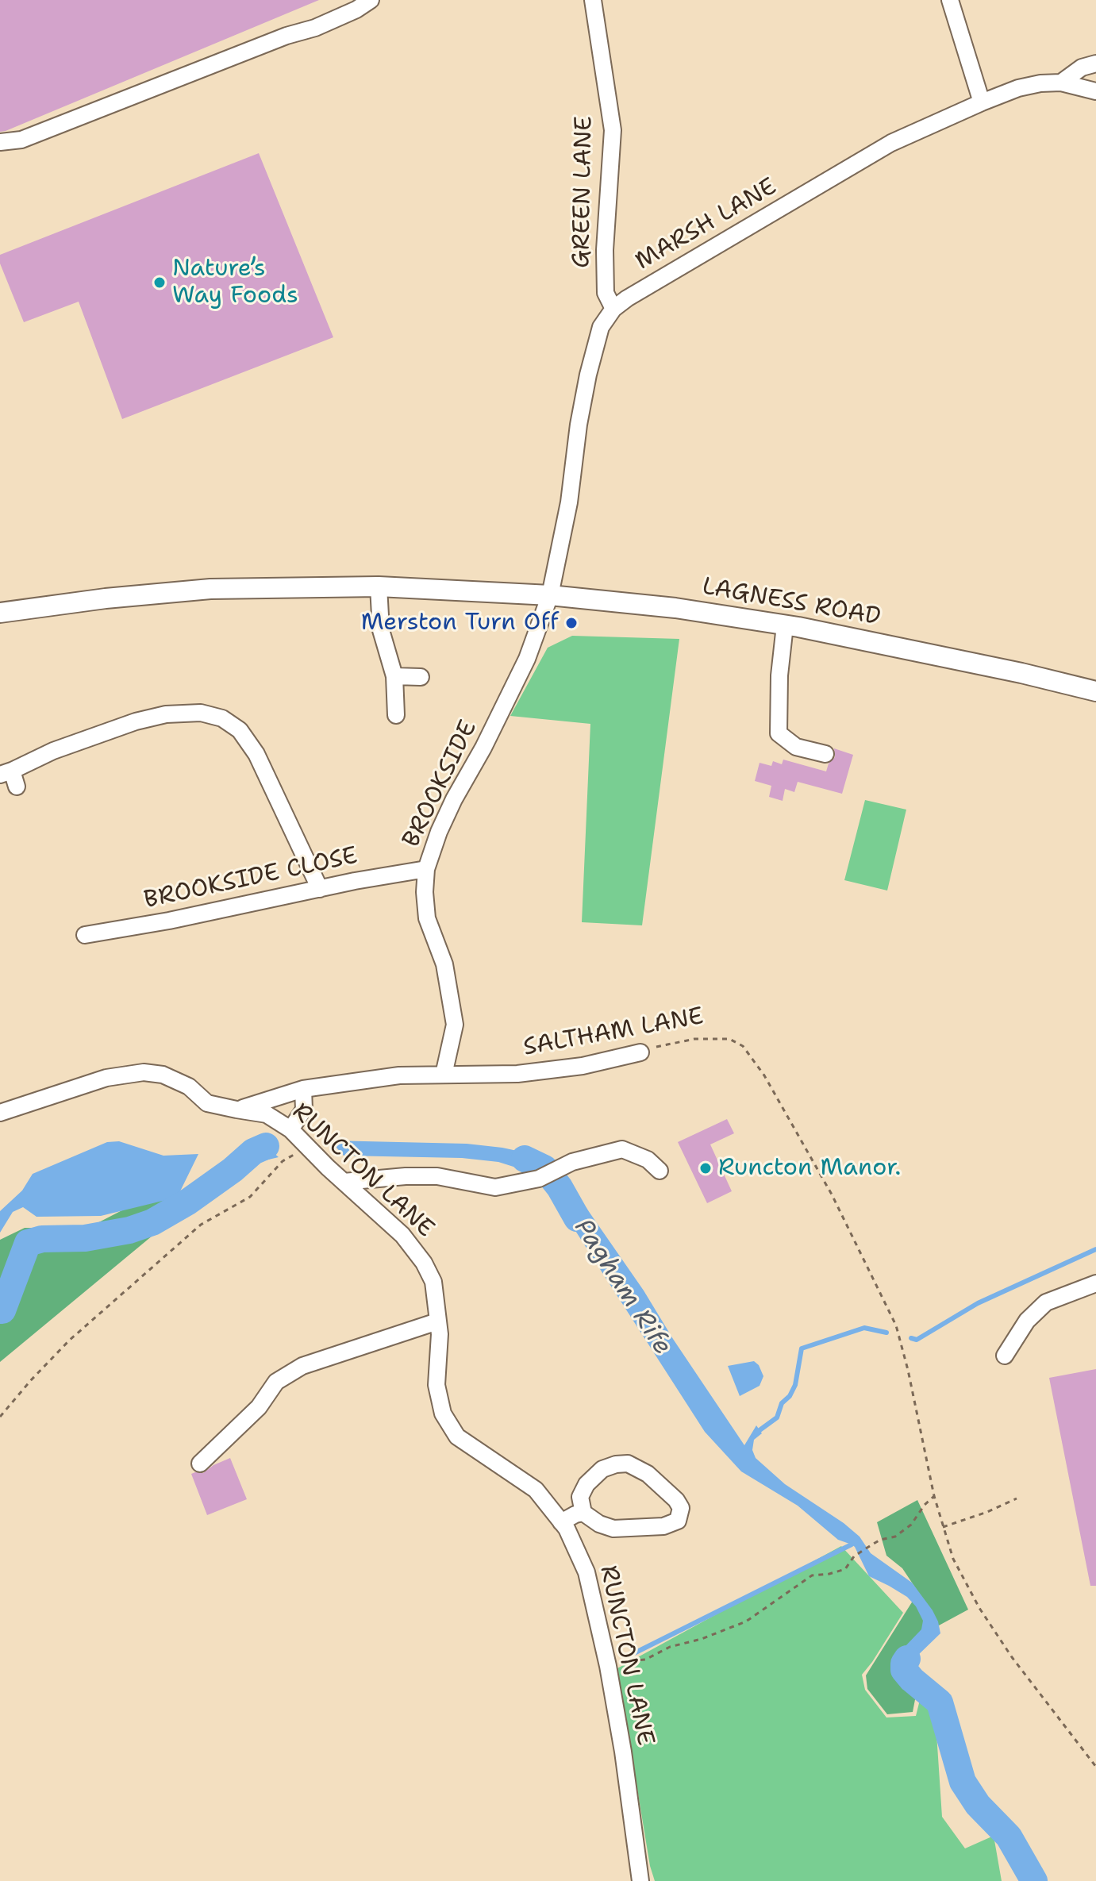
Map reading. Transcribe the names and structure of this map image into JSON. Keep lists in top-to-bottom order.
{
  "streets": {
    "main road": ["LAGNESS ROAD"],
    "street": [
      "GREEN LANE",
      "MARSH LANE",
      "BROOKSIDE",
      "BROOKSIDE CLOSE",
      "SALTHAM LANE",
      "RUNCTON LANE"
    ]
  },
  "crossings": [
    ["GREEN LANE", "MARSH LANE"],
    ["MARSH LANE", "LAGNESS ROAD"],
    ["MARSH LANE", "BROOKSIDE"],
    ["LAGNESS ROAD", "BROOKSIDE"],
    ["BROOKSIDE", "BROOKSIDE CLOSE"],
    ["BROOKSIDE", "SALTHAM LANE"],
    ["SALTHAM LANE", "RUNCTON LANE"]
  ],
  "water": ["Pagham Rife"],
  "places": ["Nature’s Way Foods", "Merston Turn Off", "Runcton Manor."]
}
